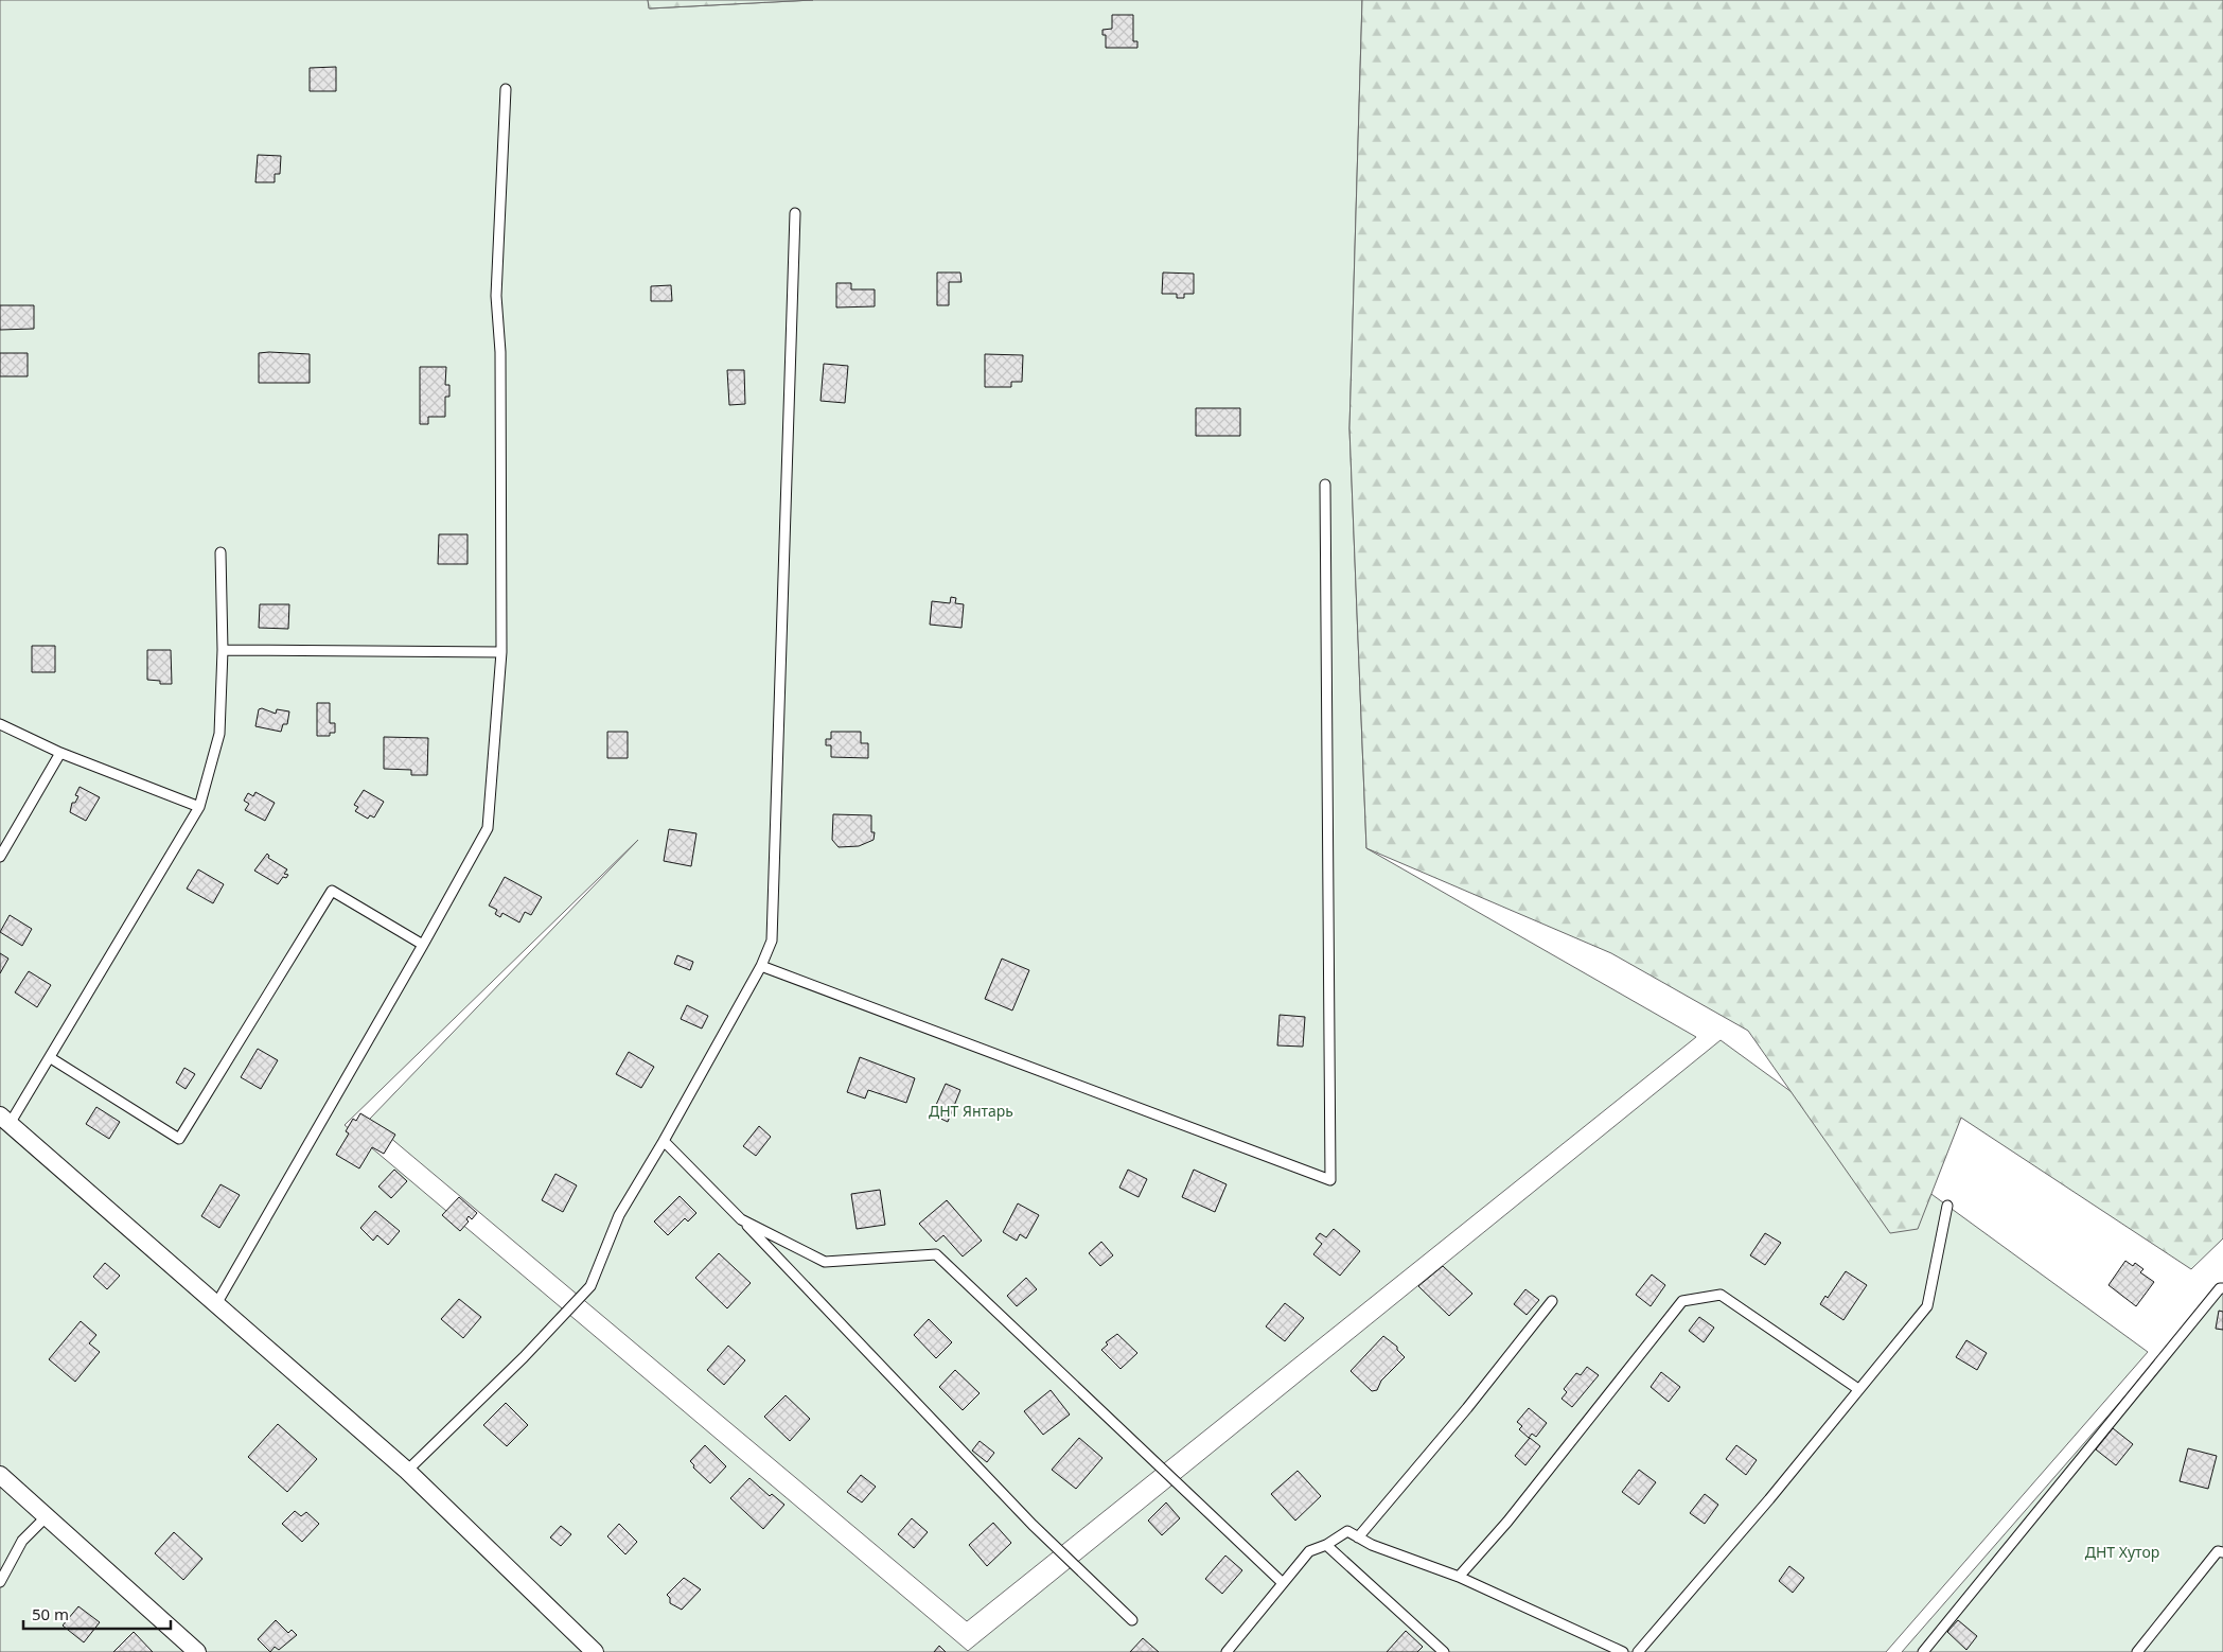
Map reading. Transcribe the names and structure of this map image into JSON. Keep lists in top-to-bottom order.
{
  "parks": ["ДНТ Янтарь", "ДНТ Хутор"],
  "scale_bar": "50 m"
}
